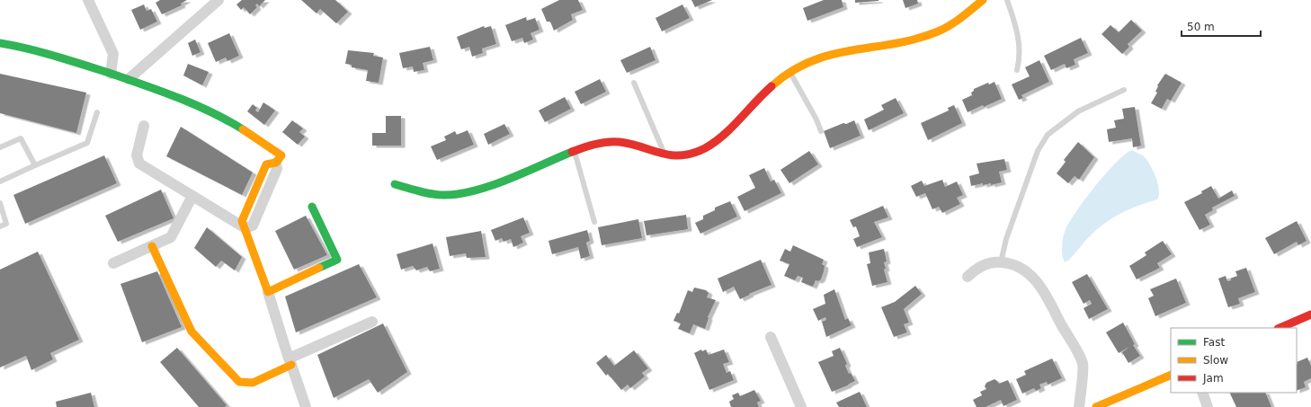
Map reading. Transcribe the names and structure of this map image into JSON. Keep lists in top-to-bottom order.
{
  "legend": ["Fast", "Slow", "Jam"],
  "scale_bar": "50 m"
}
